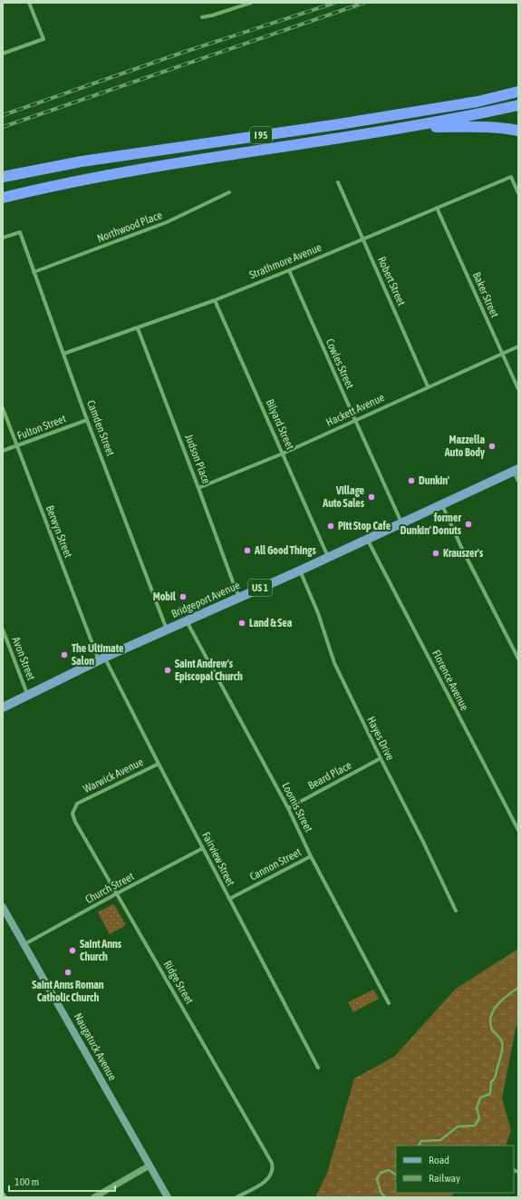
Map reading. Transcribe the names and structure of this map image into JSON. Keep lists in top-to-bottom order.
{
  "streets": {
    "highway": ["I 95"],
    "main road": ["US 1", "Bridgeport Avenue", "Naugatuck Avenue"],
    "street": [
      "Northwood Place",
      "Strathmore Avenue",
      "Robert Street",
      "Baker Street",
      "Cowles Street",
      "Hackett Avenue",
      "Bilyard Street",
      "Fulton Street",
      "Camden Street",
      "Judson Place",
      "Berwyn Street",
      "Avon Street",
      "Florence Avenue",
      "Hayes Drive",
      "Warwick Avenue",
      "Beard Place",
      "Loomis Street",
      "Fairview Street",
      "Cannon Street",
      "Church Street",
      "Ridge Street"
    ]
  },
  "crossings": [
    ["Northwood Place", "Camden Street"],
    ["Strathmore Avenue", "Robert Street"],
    ["Strathmore Avenue", "Baker Street"],
    ["Strathmore Avenue", "Cowles Street"],
    ["Strathmore Avenue", "Bilyard Street"],
    ["Strathmore Avenue", "Camden Street"],
    ["Strathmore Avenue", "Judson Place"],
    ["Robert Street", "Hackett Avenue"],
    ["Baker Street", "Hackett Avenue"],
    ["Cowles Street", "Hackett Avenue"],
    ["Cowles Street", "Bridgeport Avenue"],
    ["Hackett Avenue", "Bilyard Street"],
    ["Hackett Avenue", "Judson Place"],
    ["Bilyard Street", "Bridgeport Avenue"],
    ["Fulton Street", "Camden Street"],
    ["Fulton Street", "Berwyn Street"],
    ["Camden Street", "Bridgeport Avenue"],
    ["Judson Place", "Bridgeport Avenue"],
    ["Berwyn Street", "Bridgeport Avenue"],
    ["Berwyn Street", "Fairview Street"],
    ["Bridgeport Avenue", "Avon Street"],
    ["Bridgeport Avenue", "Florence Avenue"],
    ["Bridgeport Avenue", "Hayes Drive"],
    ["Bridgeport Avenue", "Loomis Street"],
    ["Bridgeport Avenue", "Fairview Street"],
    ["Hayes Drive", "Beard Place"],
    ["Warwick Avenue", "Fairview Street"],
    ["Warwick Avenue", "Ridge Street"],
    ["Beard Place", "Loomis Street"],
    ["Loomis Street", "Cannon Street"],
    ["Fairview Street", "Cannon Street"],
    ["Fairview Street", "Church Street"],
    ["Church Street", "Ridge Street"],
    ["Church Street", "Naugatuck Avenue"]
  ],
  "places": [
    "Mazzella Auto Body",
    "Dunkin'",
    "Village Auto Sales",
    "former Dunkin' Donuts",
    "Pitt Stop Cafe",
    "All Good Things",
    "Krauszer's",
    "Mobil",
    "Land & Sea",
    "The Ultimate Salon",
    "Saint Andrew's Episcopal Church",
    "Saint Anns Church",
    "Saint Anns Roman Catholic Church"
  ],
  "legend": ["Road", "Railway"],
  "scale_bar": "100 m"
}
